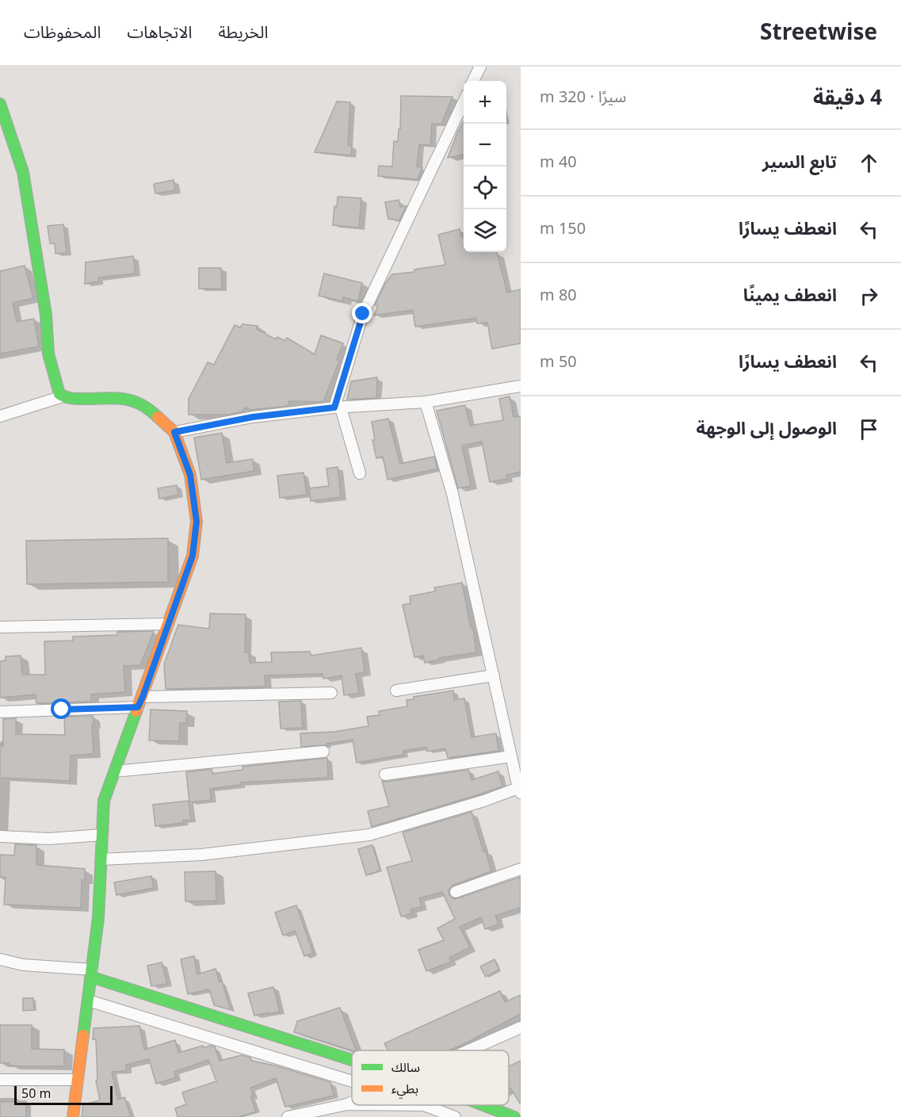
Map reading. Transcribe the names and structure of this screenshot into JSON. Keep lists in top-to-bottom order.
{
  "legend": ["سالك", "بطيء"],
  "scale_bar": "50 m",
  "page": {
    "header": "Streetwise",
    "nav": ["الخريطة", "الاتجاهات", "المحفوظات"],
    "heading": ["4 دقيقة", "سيرًا · 320 m"],
    "map_buttons": ["+", "−"],
    "list": [
      ["تابع السير", "40 m"],
      ["انعطف يسارًا", "150 m"],
      ["انعطف يمينًا", "80 m"],
      ["انعطف يسارًا", "50 m"],
      "الوصول إلى الوجهة"
    ],
    "scale": "50 m"
  }
}
